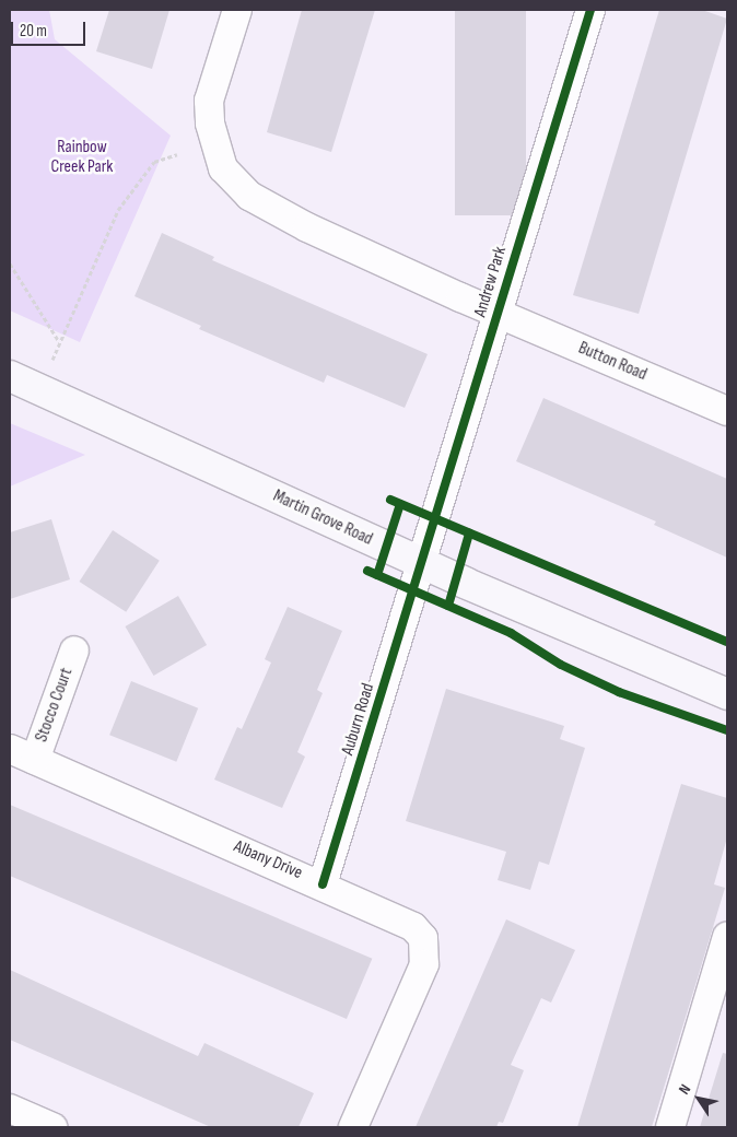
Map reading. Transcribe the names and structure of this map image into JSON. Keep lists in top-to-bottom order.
{
  "streets": {
    "street": [
      "Andrew Park",
      "Button Road",
      "Martin Grove Road",
      "Stocco Court",
      "Auburn Road",
      "Albany Drive"
    ]
  },
  "crossings": [
    ["Andrew Park", "Button Road"],
    ["Andrew Park", "Martin Grove Road"],
    ["Andrew Park", "Auburn Road"],
    ["Martin Grove Road", "Auburn Road"],
    ["Stocco Court", "Albany Drive"],
    ["Auburn Road", "Albany Drive"]
  ],
  "parks": ["Rainbow Creek Park"],
  "scale_bar": "20 m",
  "north": "top left"
}
